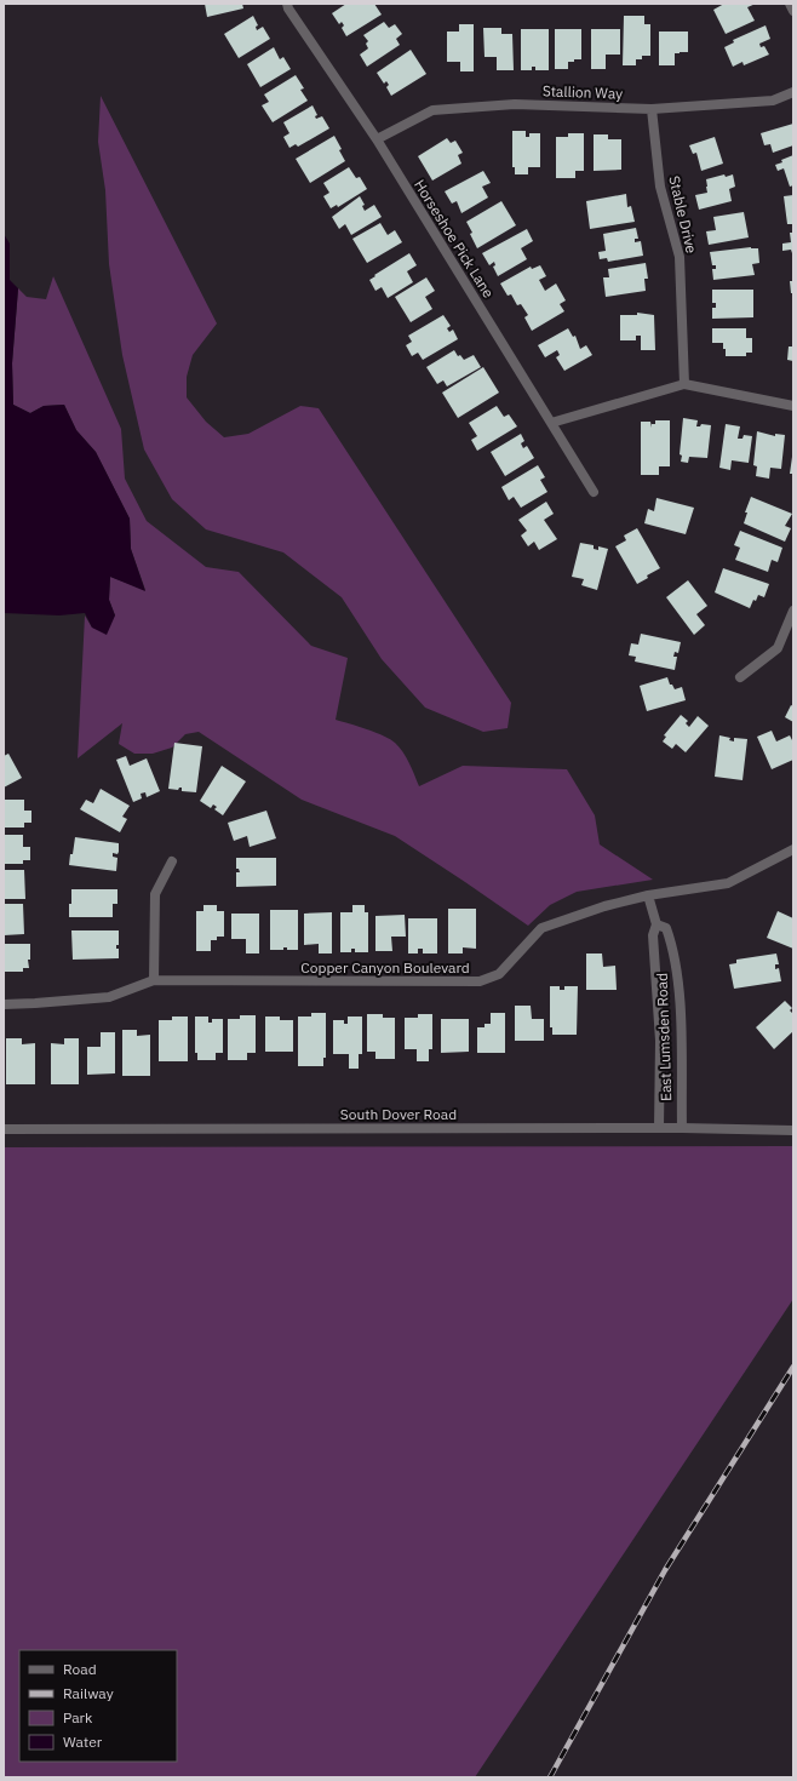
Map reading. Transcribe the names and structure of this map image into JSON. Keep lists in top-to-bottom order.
{
  "streets": {
    "street": [
      "Stallion Way",
      "Stable Drive",
      "Horseshoe Pick Lane",
      "Copper Canyon Boulevard",
      "East Lumsden Road",
      "South Dover Road"
    ]
  },
  "crossings": [
    ["Stallion Way", "Stable Drive"],
    ["Stallion Way", "Horseshoe Pick Lane"],
    ["Copper Canyon Boulevard", "East Lumsden Road"],
    ["East Lumsden Road", "South Dover Road"]
  ],
  "legend": [
    "Road",
    "Railway",
    "Park",
    "Water"
  ]
}
